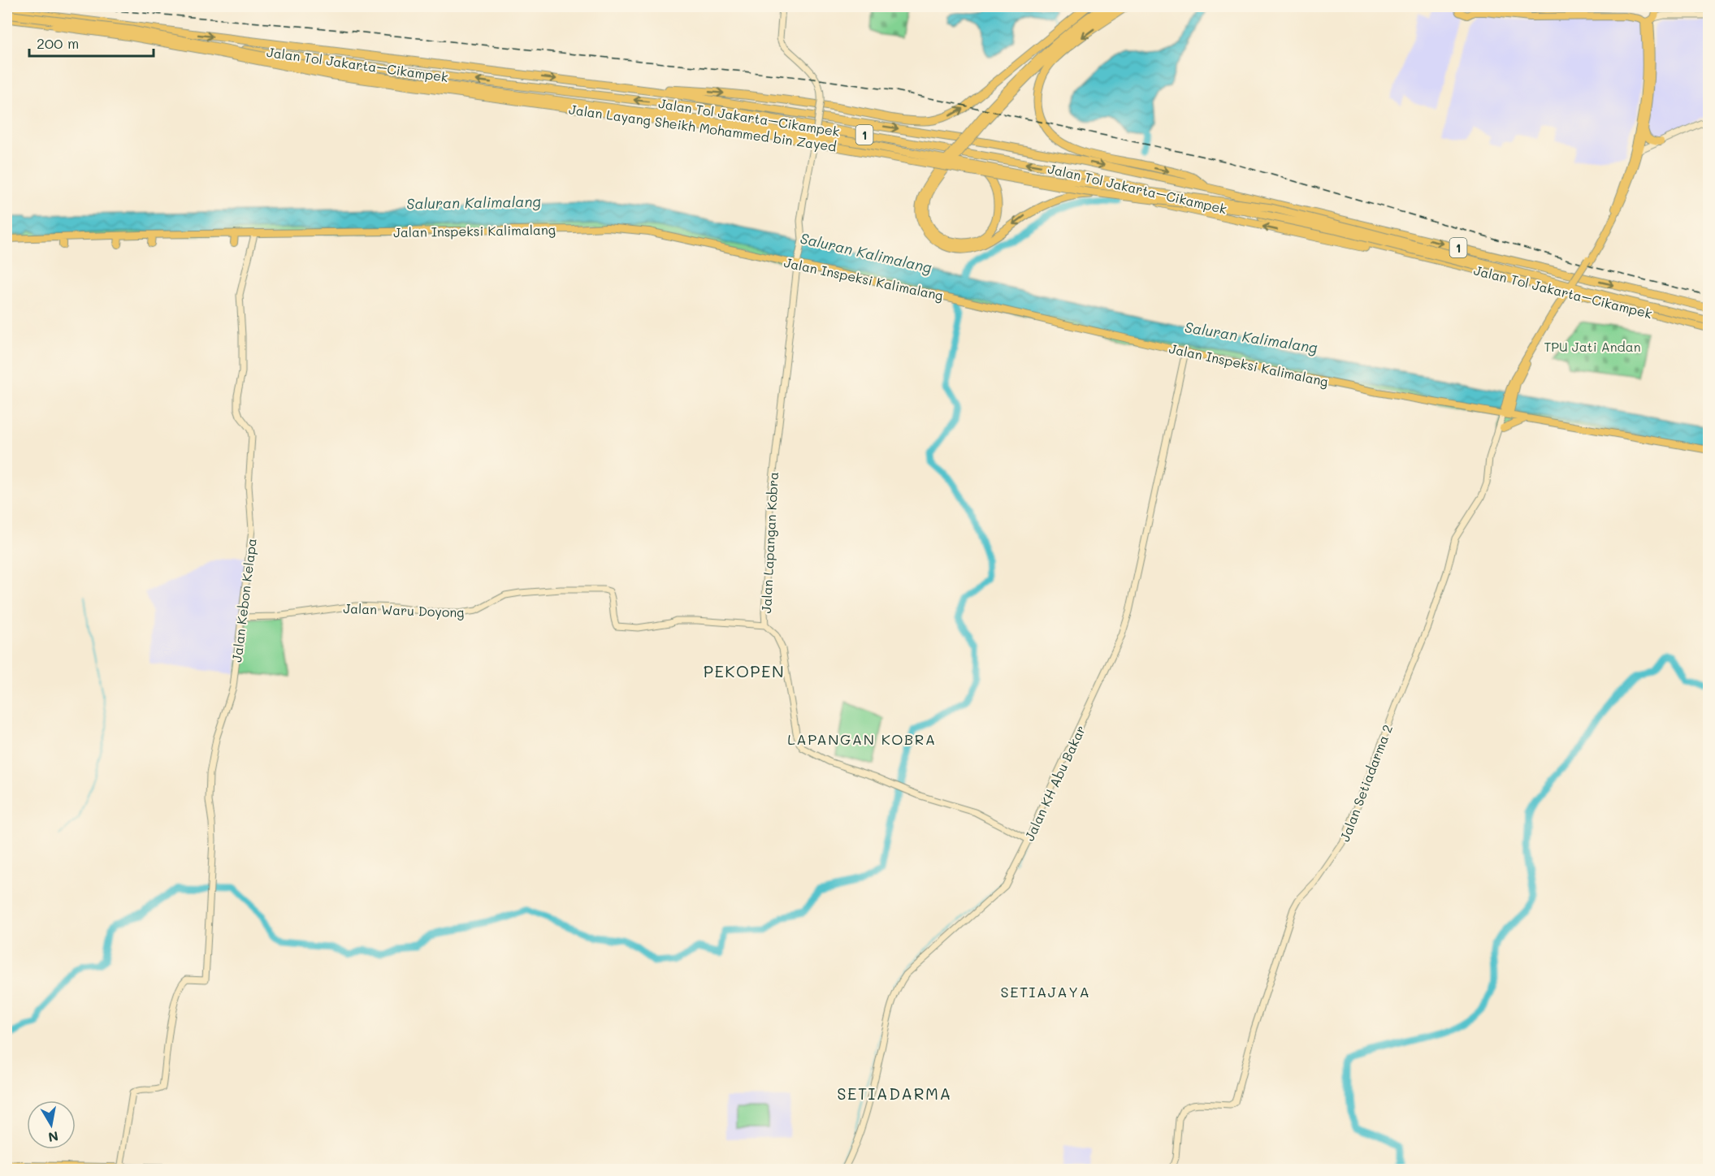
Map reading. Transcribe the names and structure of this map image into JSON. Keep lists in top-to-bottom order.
{
  "streets": {
    "highway": ["Jalan Tol Jakarta–Cikampek", "Jalan Layang Sheikh Mohammed bin Zayed", "1"],
    "main road": ["Jalan Inspeksi Kalimalang", "Jalan Setiadarma 2"],
    "street": [
      "Jalan Lapangan Kobra",
      "Jalan Kebon Kelapa",
      "Jalan Waru Doyong",
      "Jalan KH Abu Bakar"
    ]
  },
  "crossings": [
    ["Jalan Tol Jakarta–Cikampek", "Jalan Layang Sheikh Mohammed bin Zayed"],
    ["Jalan Inspeksi Kalimalang", "Jalan Lapangan Kobra"],
    ["Jalan Inspeksi Kalimalang", "Jalan Kebon Kelapa"],
    ["Jalan Inspeksi Kalimalang", "Jalan KH Abu Bakar"],
    ["Jalan Inspeksi Kalimalang", "Jalan Setiadarma 2"],
    ["Jalan Lapangan Kobra", "Jalan Waru Doyong"],
    ["Jalan Lapangan Kobra", "Jalan KH Abu Bakar"],
    ["Jalan Kebon Kelapa", "Jalan Waru Doyong"]
  ],
  "districts": [
    "PEKOPEN",
    "LAPANGAN KOBRA",
    "SETIAJAYA",
    "SETIADARMA"
  ],
  "water": ["Saluran Kalimalang"],
  "parks": ["TPU Jati Andan"],
  "scale_bar": "200 m",
  "north": "bottom"
}
